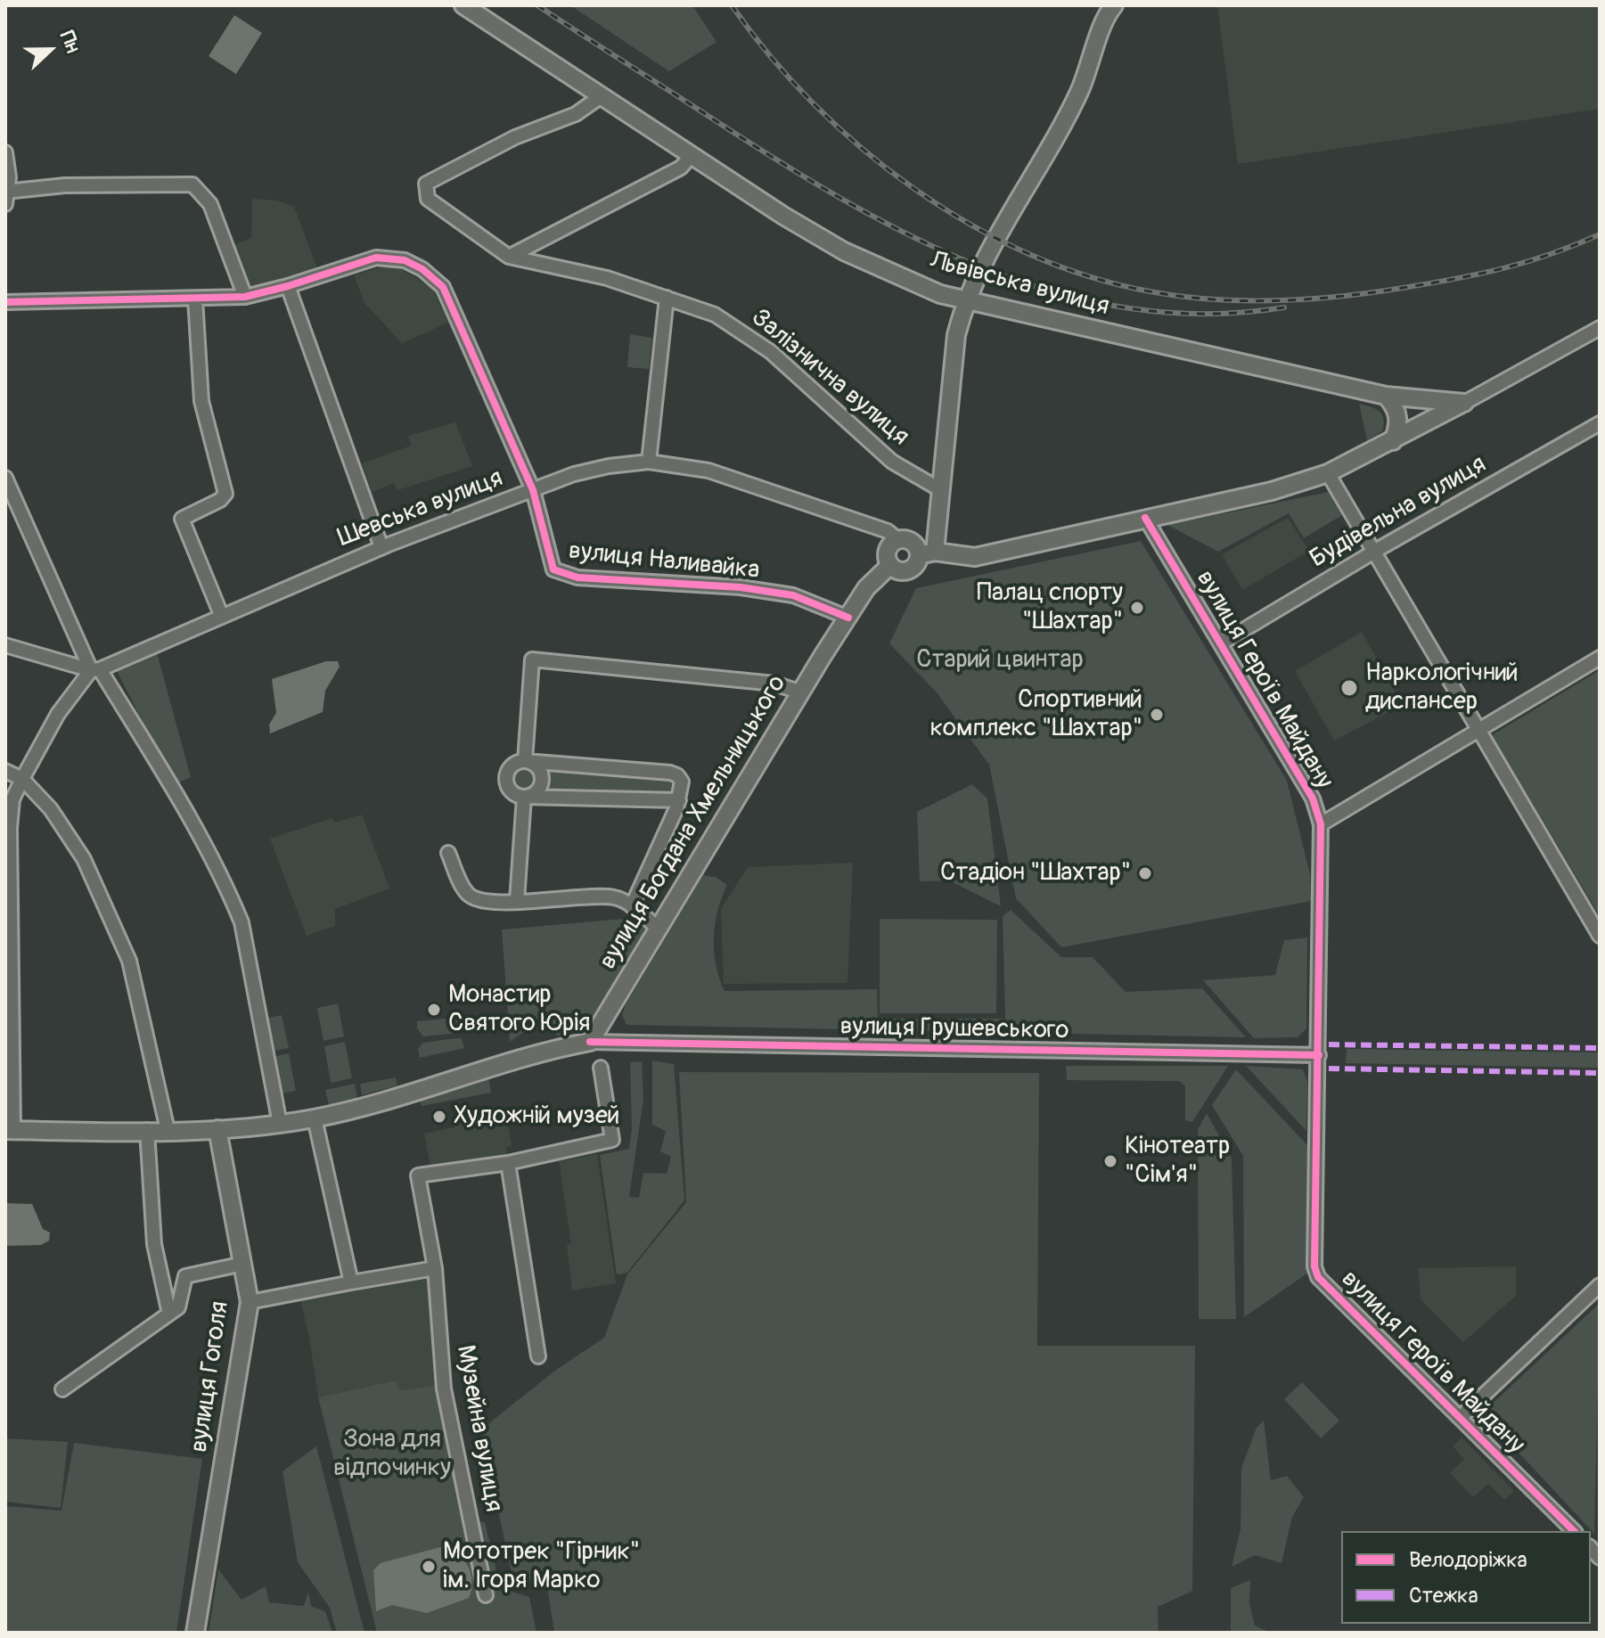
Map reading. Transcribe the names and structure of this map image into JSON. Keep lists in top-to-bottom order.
{
  "streets": {
    "main road": ["Львівська вулиця", "вулиця Богдана Хмельницького", "вулиця Гоголя"],
    "street": [
      "Залізнична вулиця",
      "Шевська вулиця",
      "Будівельна вулиця",
      "вулиця Наливайка",
      "вулиця Героїв Майдану",
      "вулиця Грушевського",
      "Музейна вулиця"
    ]
  },
  "crossings": [
    ["Львівська вулиця", "Залізнична вулиця"],
    ["Шевська вулиця", "вулиця Наливайка"],
    ["Шевська вулиця", "вулиця Богдана Хмельницького"],
    ["Будівельна вулиця", "вулиця Героїв Майдану"],
    ["вулиця Наливайка", "вулиця Богдана Хмельницького"],
    ["вулиця Героїв Майдану", "вулиця Грушевського"],
    ["вулиця Богдана Хмельницького", "вулиця Грушевського"]
  ],
  "parks": ["Старий цвинтар", "Зона для відпочинку"],
  "places": [
    "Палац спорту \"Шахтар\"",
    "Наркологічний диспансер",
    "Спортивний комплекс \"Шахтар\"",
    "Стадіон \"Шахтар\"",
    "Монастир Святого Юрія",
    "Художній музей",
    "Кінотеатр \"Сім'я\"",
    "Мототрек \"Гірник\" ім. Ігоря Марко"
  ],
  "legend": ["Велодоріжка", "Стежка"],
  "north": "right"
}
